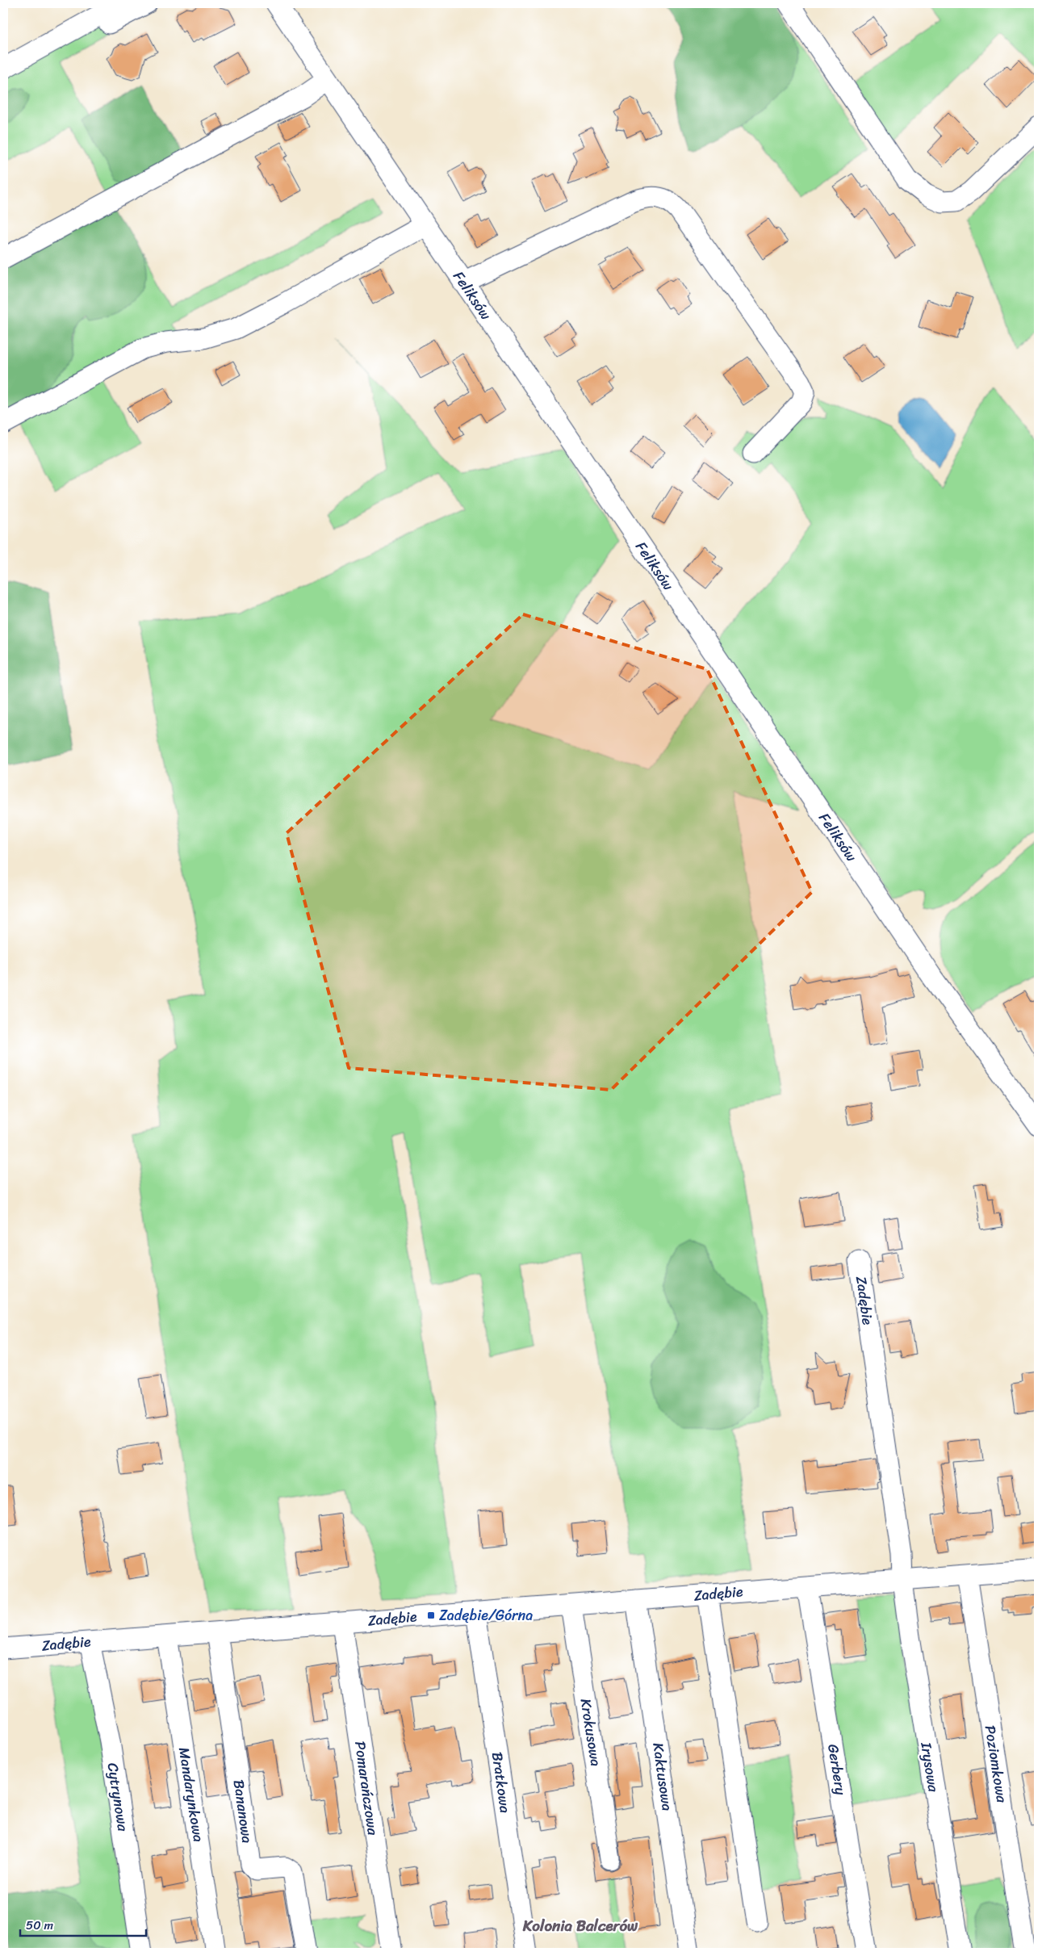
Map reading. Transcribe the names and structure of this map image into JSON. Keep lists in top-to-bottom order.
{
  "streets": {
    "street": [
      "Feliksów",
      "Zadębie",
      "Krokusowa",
      "Poziomkowa",
      "Irysowa",
      "Gerbery",
      "Kaktusowa",
      "Bratkowa",
      "Pomarańczowa",
      "Mandarynkowa",
      "Cytrynowa",
      "Bananowa"
    ]
  },
  "crossings": [
    ["Zadębie", "Krokusowa"],
    ["Zadębie", "Poziomkowa"],
    ["Zadębie", "Irysowa"],
    ["Zadębie", "Gerbery"],
    ["Zadębie", "Kaktusowa"],
    ["Zadębie", "Bratkowa"],
    ["Zadębie", "Pomarańczowa"],
    ["Zadębie", "Mandarynkowa"],
    ["Zadębie", "Cytrynowa"],
    ["Zadębie", "Bananowa"]
  ],
  "districts": ["Kolonia Balcerów"],
  "places": {
    "transit": ["Zadębie/Górna"]
  },
  "scale_bar": "50 m"
}
